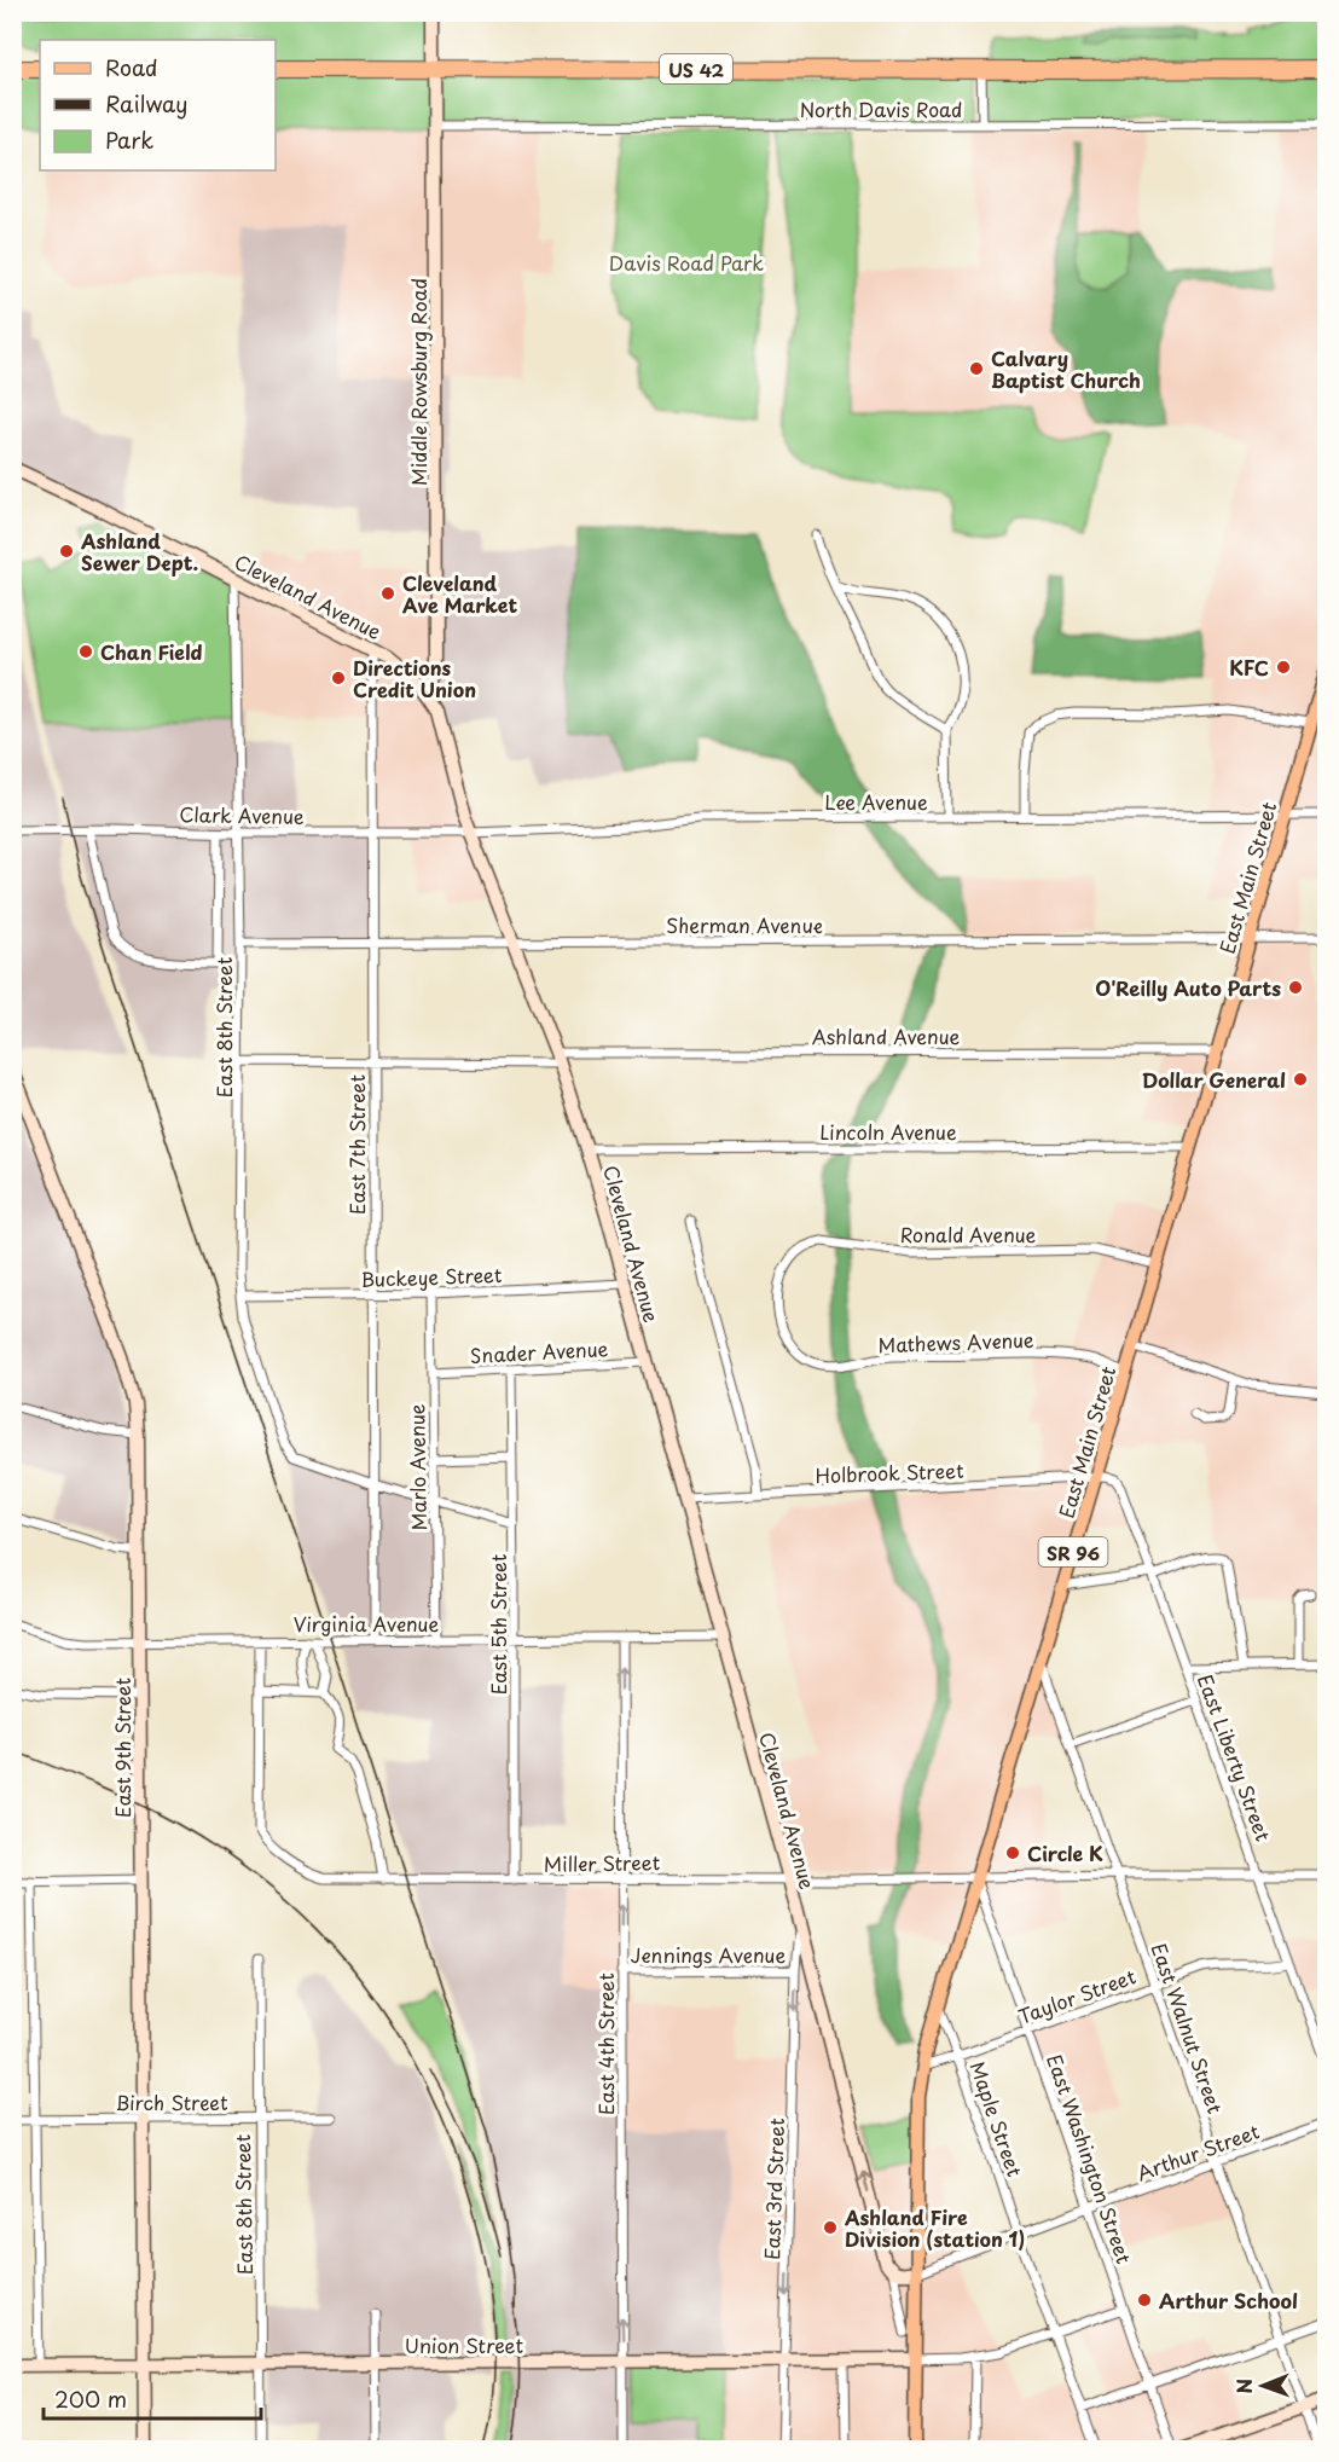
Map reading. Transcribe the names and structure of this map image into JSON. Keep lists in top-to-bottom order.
{
  "streets": {
    "highway": ["US 42"],
    "main road": [
      "Middle Rowsburg Road",
      "Cleveland Avenue",
      "East Main Street",
      "SR 96",
      "East 9th Street",
      "Union Street"
    ],
    "street": [
      "North Davis Road",
      "Lee Avenue",
      "Clark Avenue",
      "Sherman Avenue",
      "East 8th Street",
      "Ashland Avenue",
      "Lincoln Avenue",
      "East 7th Street",
      "Ronald Avenue",
      "Buckeye Street",
      "Mathews Avenue",
      "Snader Avenue",
      "Marlo Avenue",
      "Holbrook Street",
      "Virginia Avenue",
      "East 5th Street",
      "East Liberty Street",
      "Miller Street",
      "Jennings Avenue",
      "Taylor Street",
      "East Walnut Street",
      "East 4th Street",
      "Birch Street",
      "Maple Street",
      "Arthur Street",
      "East Washington Street",
      "East 3rd Street"
    ]
  },
  "crossings": [
    ["US 42", "Middle Rowsburg Road"],
    ["North Davis Road", "Middle Rowsburg Road"],
    ["Middle Rowsburg Road", "Cleveland Avenue"],
    ["Cleveland Avenue", "Lee Avenue"],
    ["Cleveland Avenue", "Clark Avenue"],
    ["Cleveland Avenue", "Sherman Avenue"],
    ["Cleveland Avenue", "East 8th Street"],
    ["Cleveland Avenue", "Ashland Avenue"],
    ["Cleveland Avenue", "Lincoln Avenue"],
    ["Cleveland Avenue", "East 7th Street"],
    ["Cleveland Avenue", "Buckeye Street"],
    ["Cleveland Avenue", "Snader Avenue"],
    ["Cleveland Avenue", "Holbrook Street"],
    ["Cleveland Avenue", "Virginia Avenue"],
    ["Cleveland Avenue", "Miller Street"],
    ["Cleveland Avenue", "East 3rd Street"],
    ["Lee Avenue", "Clark Avenue"],
    ["Lee Avenue", "East Main Street"],
    ["Clark Avenue", "East 8th Street"],
    ["Clark Avenue", "East 7th Street"],
    ["East Main Street", "Sherman Avenue"],
    ["East Main Street", "Ashland Avenue"],
    ["East Main Street", "Lincoln Avenue"],
    ["East Main Street", "Ronald Avenue"],
    ["East Main Street", "Mathews Avenue"],
    ["East Main Street", "Holbrook Street"],
    ["East Main Street", "East Liberty Street"],
    ["East Main Street", "Miller Street"],
    ["East Main Street", "Taylor Street"],
    ["East Main Street", "East Walnut Street"],
    ["East Main Street", "Maple Street"],
    ["East Main Street", "Arthur Street"],
    ["East Main Street", "East Washington Street"],
    ["East Main Street", "Union Street"],
    ["Sherman Avenue", "East 8th Street"],
    ["Sherman Avenue", "East 7th Street"],
    ["East 8th Street", "Ashland Avenue"],
    ["East 8th Street", "East 7th Street"],
    ["East 8th Street", "Buckeye Street"],
    ["East 8th Street", "Birch Street"],
    ["East 8th Street", "Union Street"],
    ["Ashland Avenue", "East 7th Street"],
    ["East 7th Street", "Buckeye Street"],
    ["East 7th Street", "Virginia Avenue"],
    ["Ronald Avenue", "Mathews Avenue"],
    ["Buckeye Street", "Marlo Avenue"],
    ["Snader Avenue", "Marlo Avenue"],
    ["Snader Avenue", "East 5th Street"],
    ["Marlo Avenue", "Virginia Avenue"],
    ["Holbrook Street", "East Liberty Street"],
    ["Virginia Avenue", "East 5th Street"],
    ["Virginia Avenue", "East 9th Street"],
    ["Virginia Avenue", "East 4th Street"],
    ["East 5th Street", "Miller Street"],
    ["East 9th Street", "Birch Street"],
    ["East 9th Street", "Union Street"],
    ["East Liberty Street", "Miller Street"],
    ["East Liberty Street", "Taylor Street"],
    ["Miller Street", "East Walnut Street"],
    ["Miller Street", "East 4th Street"],
    ["Miller Street", "East Washington Street"],
    ["Jennings Avenue", "East 4th Street"],
    ["Jennings Avenue", "East 3rd Street"],
    ["Taylor Street", "East Walnut Street"],
    ["Taylor Street", "Maple Street"],
    ["Taylor Street", "East Washington Street"],
    ["East Walnut Street", "Arthur Street"],
    ["East 4th Street", "Union Street"],
    ["Maple Street", "Arthur Street"],
    ["Arthur Street", "East Washington Street"],
    ["East 3rd Street", "Union Street"]
  ],
  "one_way": ["East 4th Street", "East 3rd Street"],
  "parks": ["Davis Road Park"],
  "places": [
    "Calvary Baptist Church",
    "Ashland Sewer Dept.",
    "Cleveland Ave Market",
    "Chan Field",
    "KFC",
    "Directions Credit Union",
    "O'Reilly Auto Parts",
    "Dollar General",
    "Circle K",
    "Ashland Fire Division (station 1)",
    "Arthur School"
  ],
  "legend": ["Road", "Railway", "Park"],
  "scale_bar": "200 m",
  "north": "left"
}
